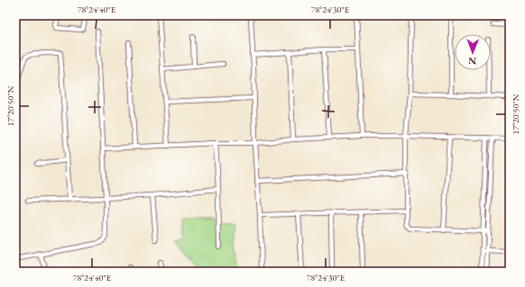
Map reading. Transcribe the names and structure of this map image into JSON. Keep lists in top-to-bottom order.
{
  "north": "bottom",
  "coordinates": ["78°24'40\"E", "78°24'30\"E", "17°20'50\"N"]
}
